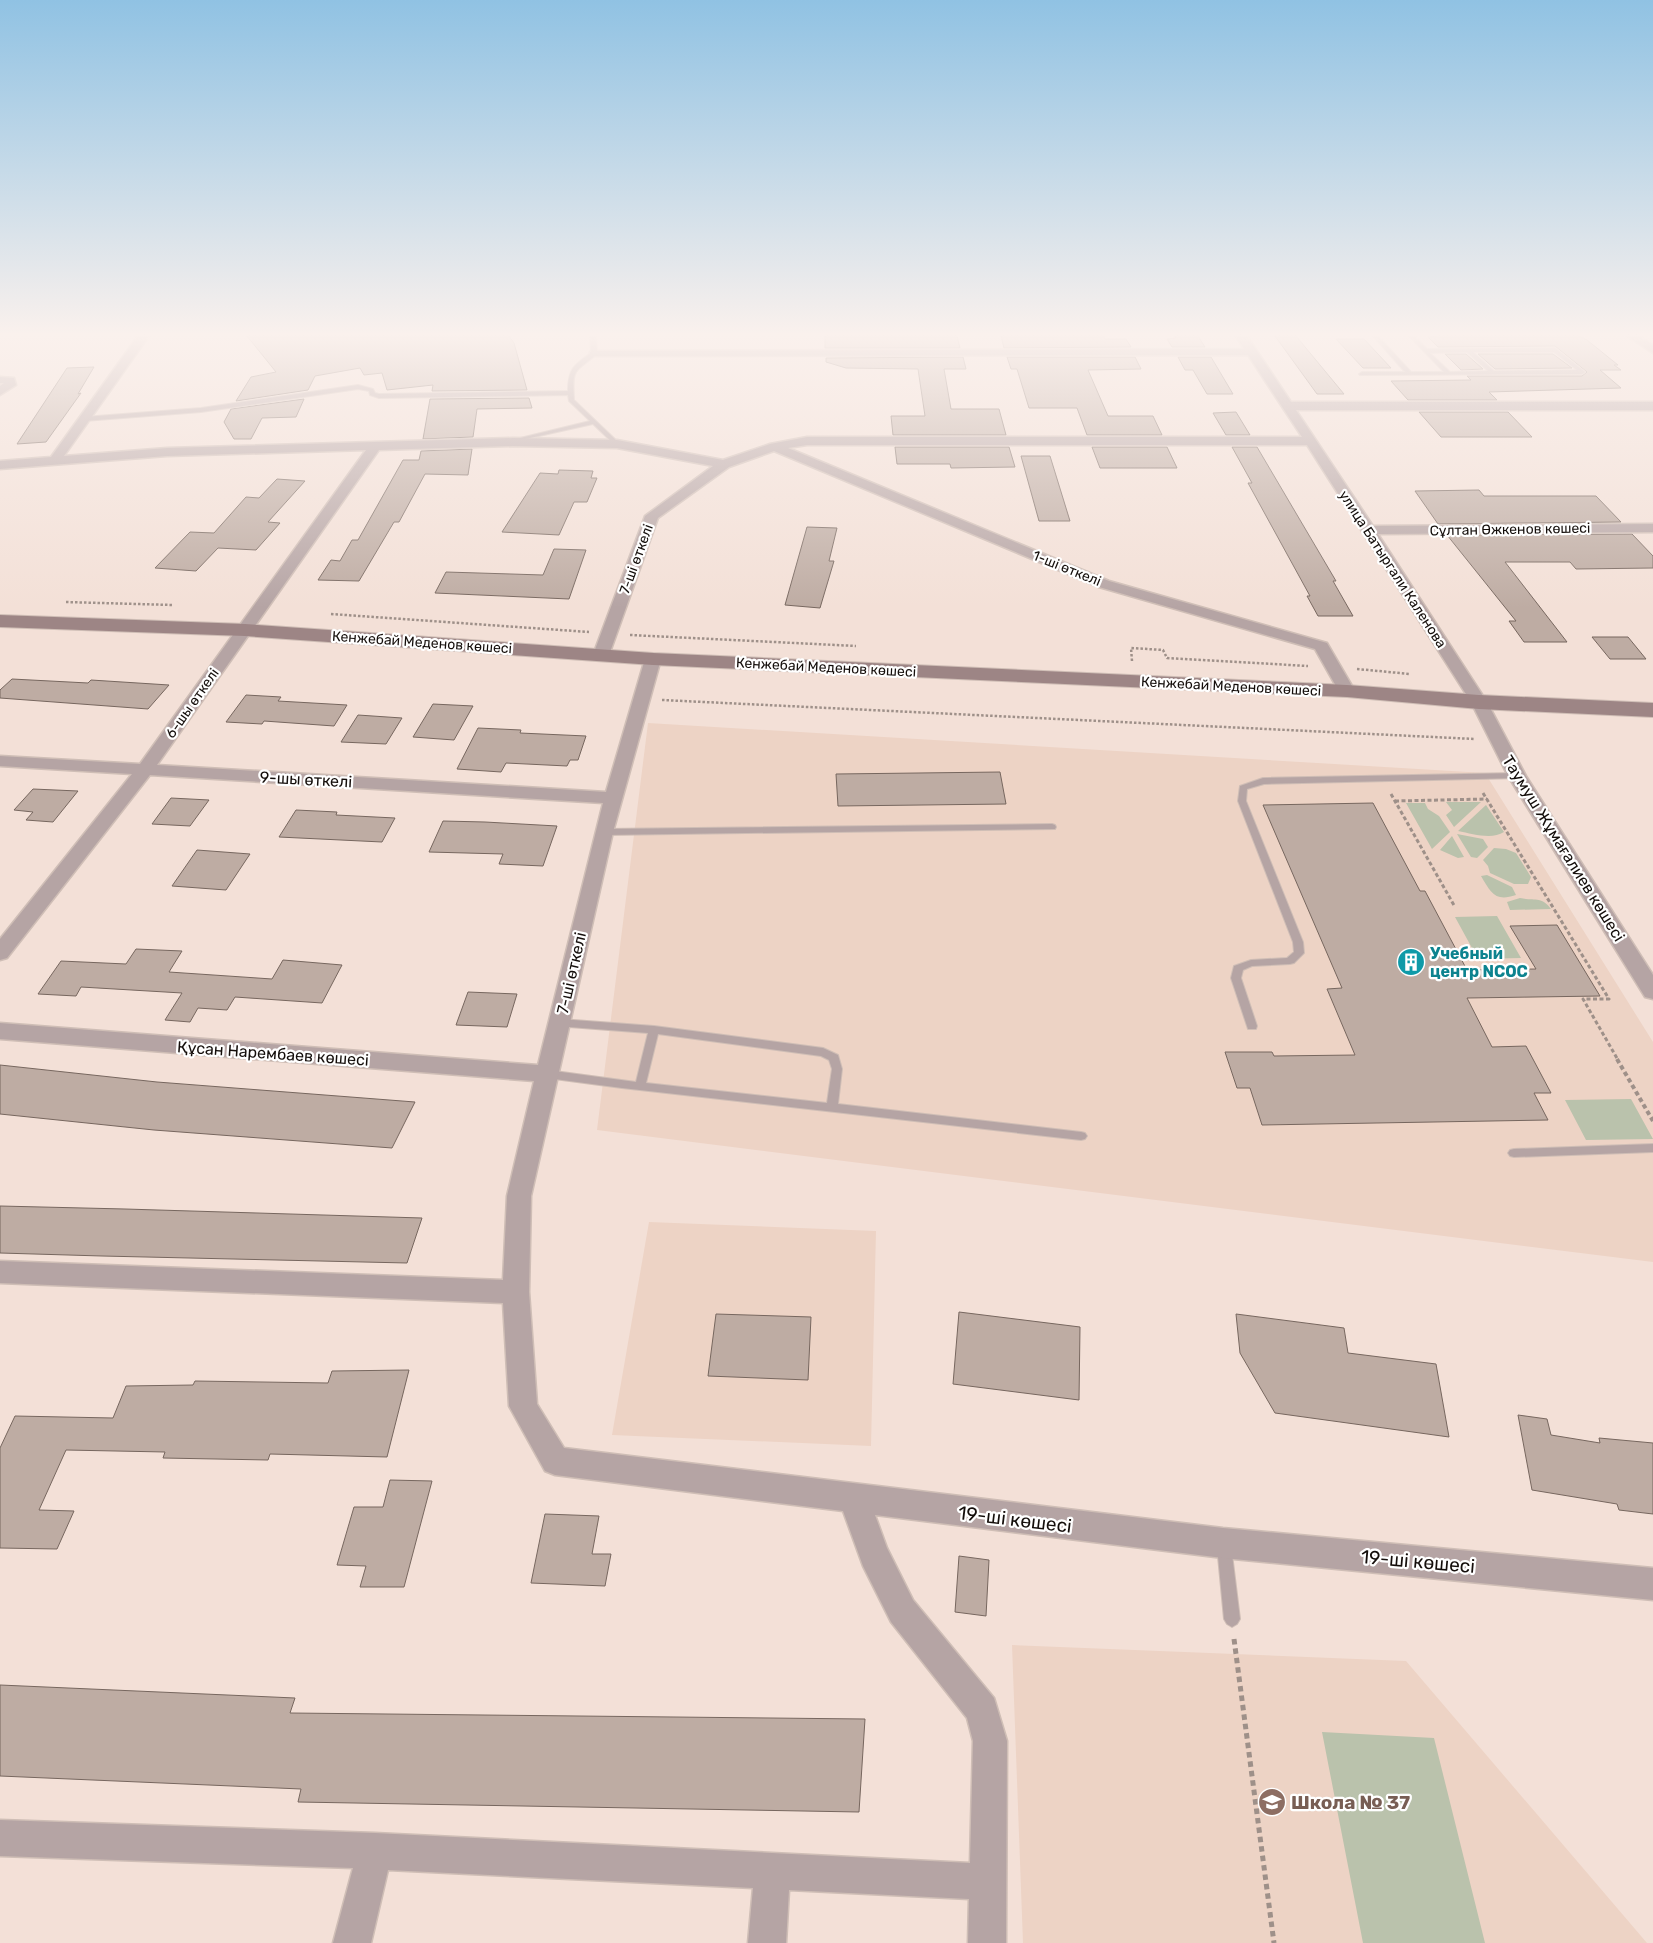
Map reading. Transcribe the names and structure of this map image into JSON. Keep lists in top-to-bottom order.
{
  "streets": {
    "street": [
      "Сұлтан Өжкенов көшесі",
      "7-ші өткелі",
      "1-ші өткелі",
      "улица Батыргали Каленова",
      "Кенжебай Меденов көшесі",
      "6-шы өткелі",
      "9-шы өткелі",
      "Таумуш Жұмағалиев көшесі",
      "Құсан Нарембаев көшесі",
      "19-ші көшесі"
    ]
  },
  "crossings": [
    ["Сұлтан Өжкенов көшесі", "улица Батыргали Каленова"],
    ["7-ші өткелі", "1-ші өткелі"],
    ["7-ші өткелі", "улица Батыргали Каленова"],
    ["7-ші өткелі", "Кенжебай Меденов көшесі"],
    ["7-ші өткелі", "9-шы өткелі"],
    ["7-ші өткелі", "Құсан Нарембаев көшесі"],
    ["7-ші өткелі", "19-ші көшесі"],
    ["1-ші өткелі", "Кенжебай Меденов көшесі"],
    ["улица Батыргали Каленова", "Кенжебай Меденов көшесі"],
    ["улица Батыргали Каленова", "Таумуш Жұмағалиев көшесі"],
    ["Кенжебай Меденов көшесі", "6-шы өткелі"],
    ["Кенжебай Меденов көшесі", "Таумуш Жұмағалиев көшесі"],
    ["6-шы өткелі", "9-шы өткелі"]
  ],
  "places": {
    "building": ["Учебный центр NCOC"],
    "school or university": ["Школа № 37"]
  }
}
